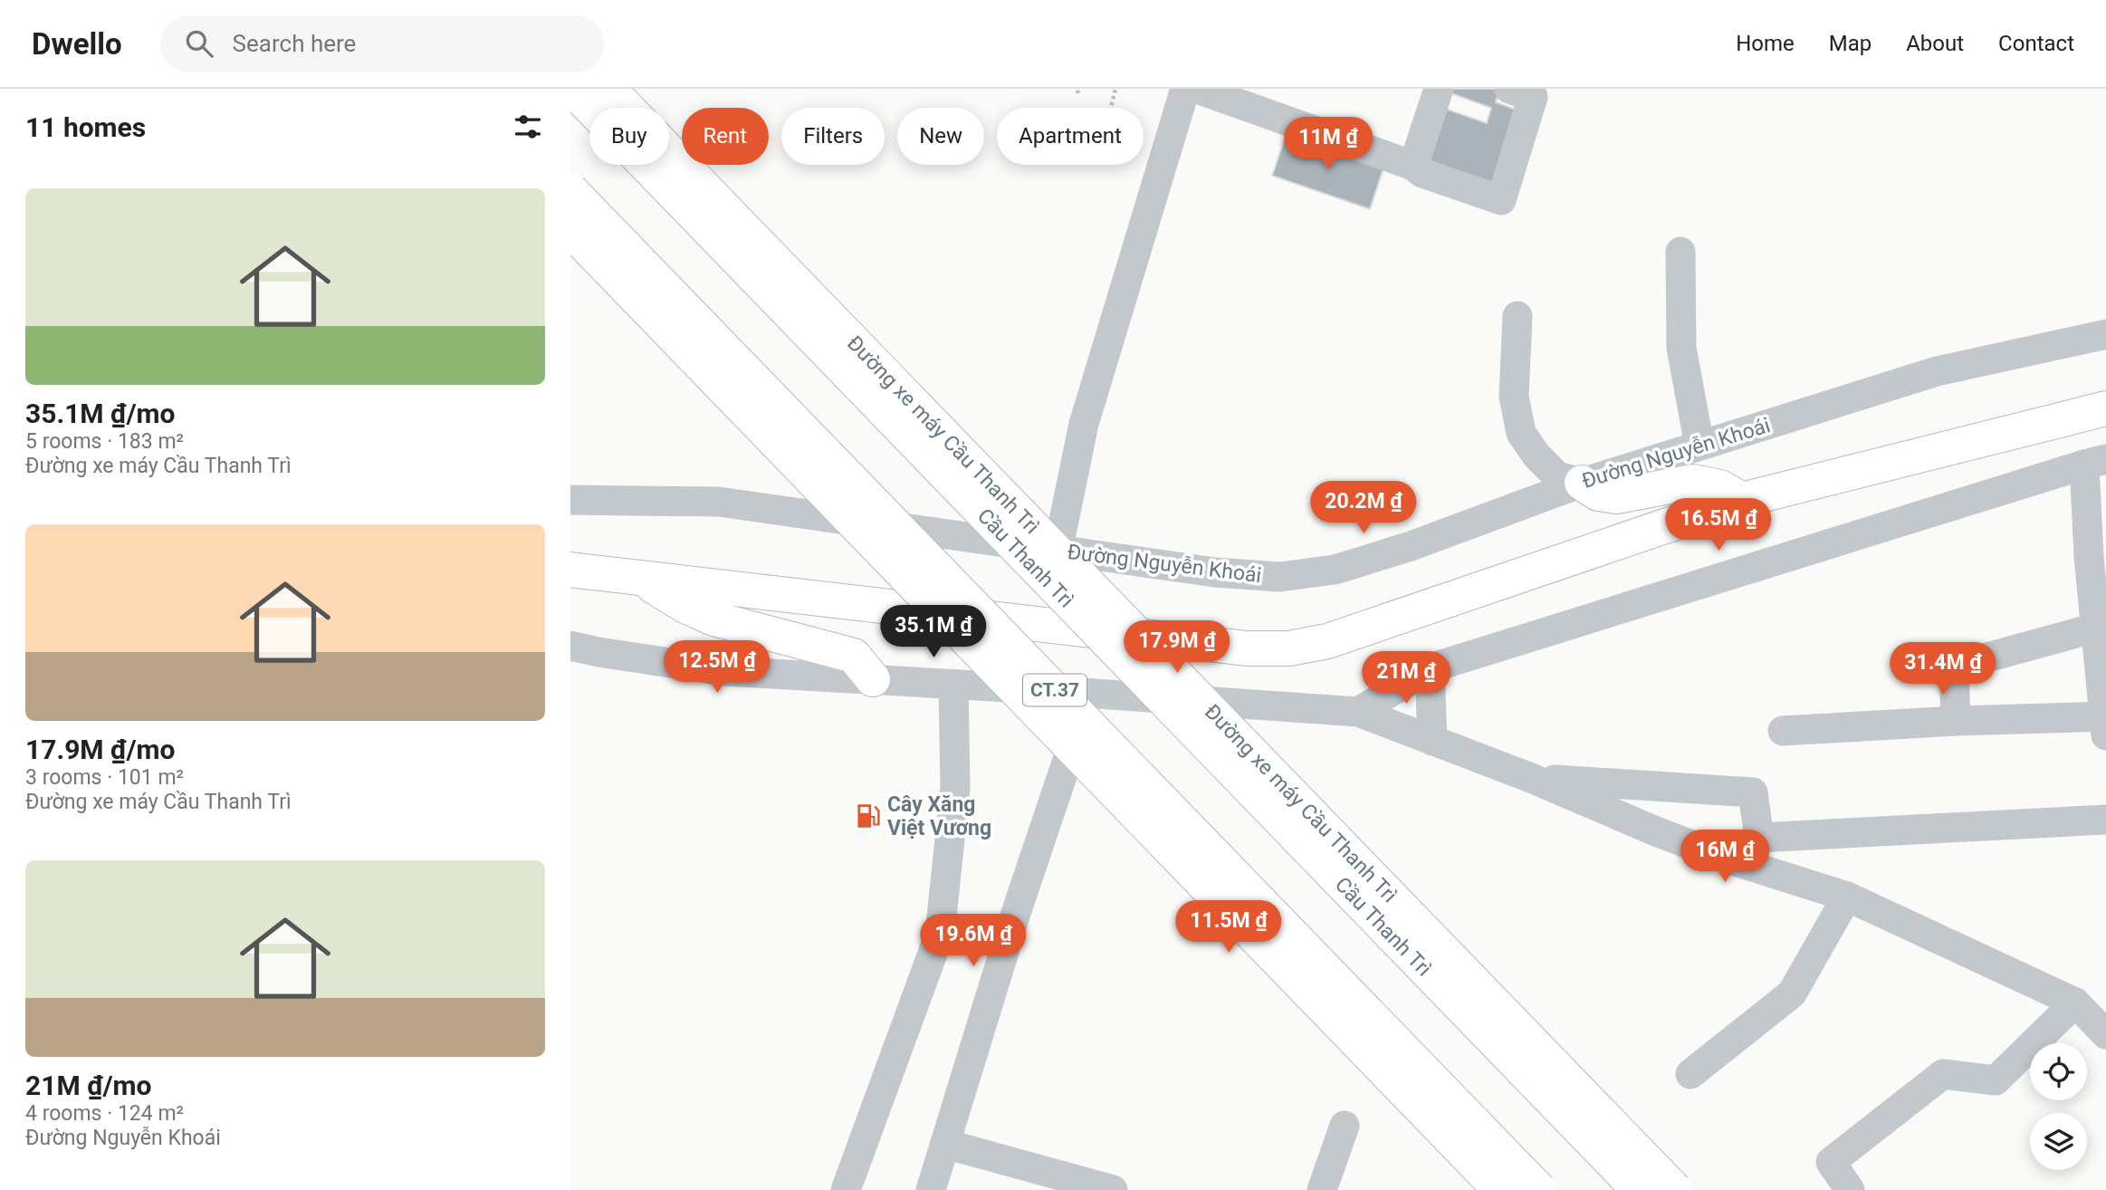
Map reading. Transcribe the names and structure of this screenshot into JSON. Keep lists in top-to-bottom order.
{
  "streets": {
    "main road": ["Đường xe máy Cầu Thanh Trì", "Cầu Thanh Trì", "CT.37"],
    "street": ["Đường Nguyễn Khoái"]
  },
  "places": {
    "fuel station": ["Cây Xăng Việt Vương"]
  },
  "page": {
    "header": "Dwello",
    "search": "Search here",
    "nav": [
      "Home",
      "Map",
      "About",
      "Contact"
    ],
    "heading": "11 homes",
    "chip": [
      "Buy",
      "Rent",
      "Filters",
      "New",
      "Apartment"
    ],
    "price": [
      "11M ₫",
      "20.2M ₫",
      "16.5M ₫",
      "35.1M ₫",
      "17.9M ₫",
      "12.5M ₫",
      "31.4M ₫",
      "21M ₫",
      "16M ₫",
      "11.5M ₫",
      "19.6M ₫"
    ],
    "list": [
      {
        "name": "35.1M ₫/mo",
        "note": "5 rooms · 183 m² · Đường xe máy Cầu Thanh Trì"
      },
      {
        "name": "17.9M ₫/mo",
        "note": "3 rooms · 101 m² · Đường xe máy Cầu Thanh Trì"
      },
      {
        "name": "21M ₫/mo",
        "note": "4 rooms · 124 m² · Đường Nguyễn Khoái"
      }
    ]
  }
}
